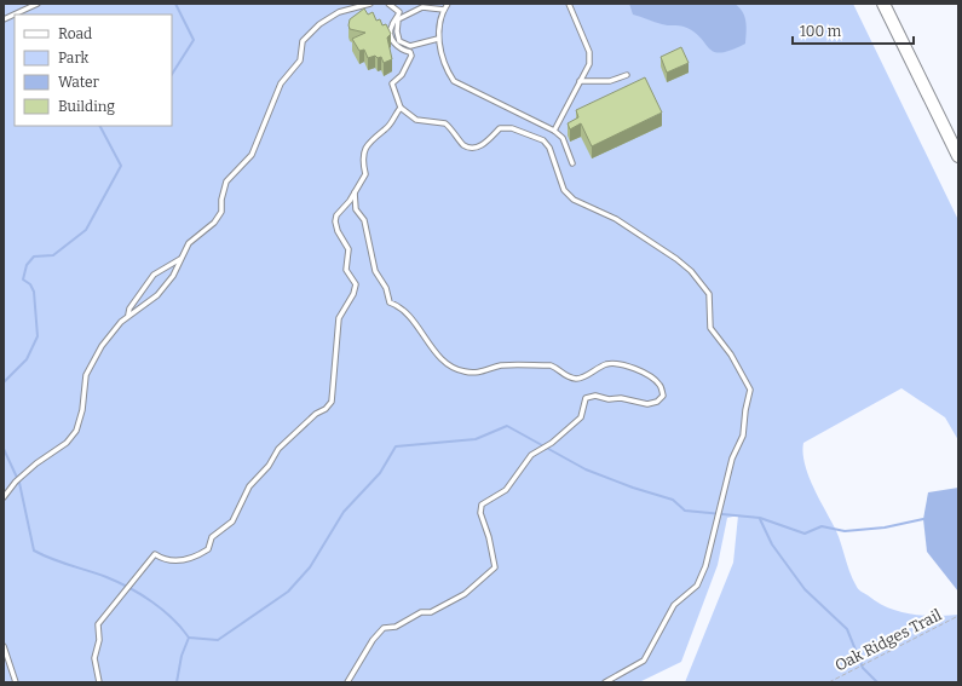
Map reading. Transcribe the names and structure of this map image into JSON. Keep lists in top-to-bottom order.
{
  "streets": {
    "path": ["Oak Ridges Trail"]
  },
  "legend": [
    "Road",
    "Park",
    "Water",
    "Building"
  ],
  "scale_bar": "100 m"
}
